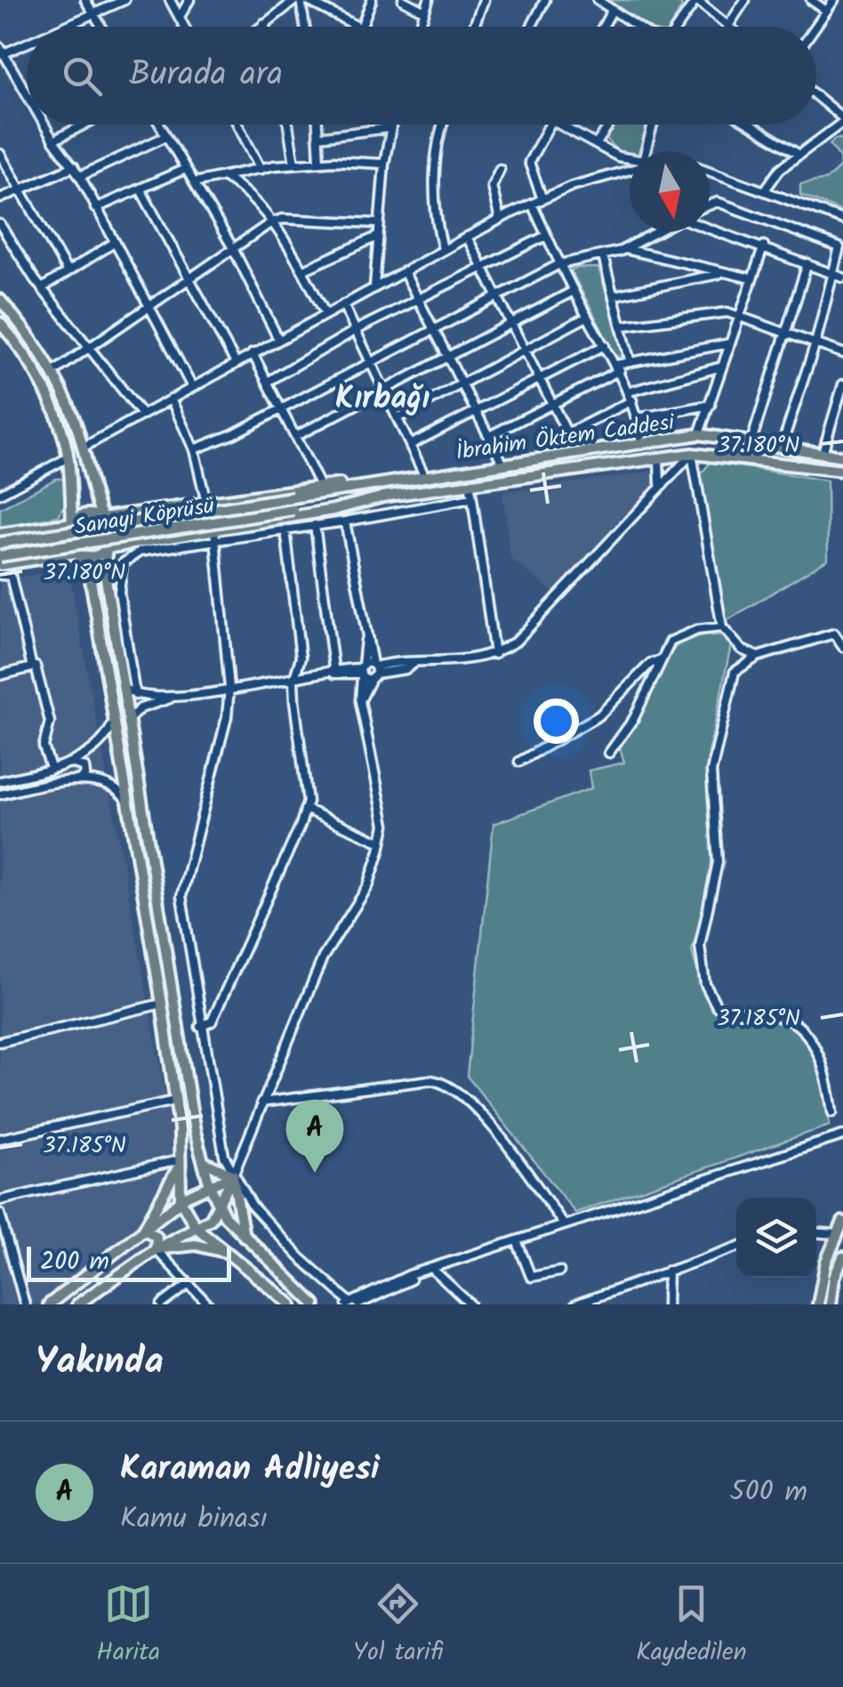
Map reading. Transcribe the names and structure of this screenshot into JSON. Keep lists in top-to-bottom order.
{
  "streets": {
    "main road": ["İbrahim Öktem Caddesi", "Sanayi Köprüsü"]
  },
  "crossings": [
    ["İbrahim Öktem Caddesi", "Sanayi Köprüsü"]
  ],
  "districts": ["Kırbağı"],
  "scale_bar": "200 m",
  "north": "bottom",
  "page": {
    "search": "Burada ara",
    "pins": "A",
    "scale": "200 m",
    "heading": "Yakında",
    "list": [
      {
        "mark": "A",
        "name": "Karaman Adliyesi",
        "note": "Kamu binası",
        "value": "500 m"
      }
    ],
    "nav": ["Harita", "Yol tarifi", "Kaydedilen"]
  },
  "coordinates": ["37.180°N", "37.185°N"]
}
